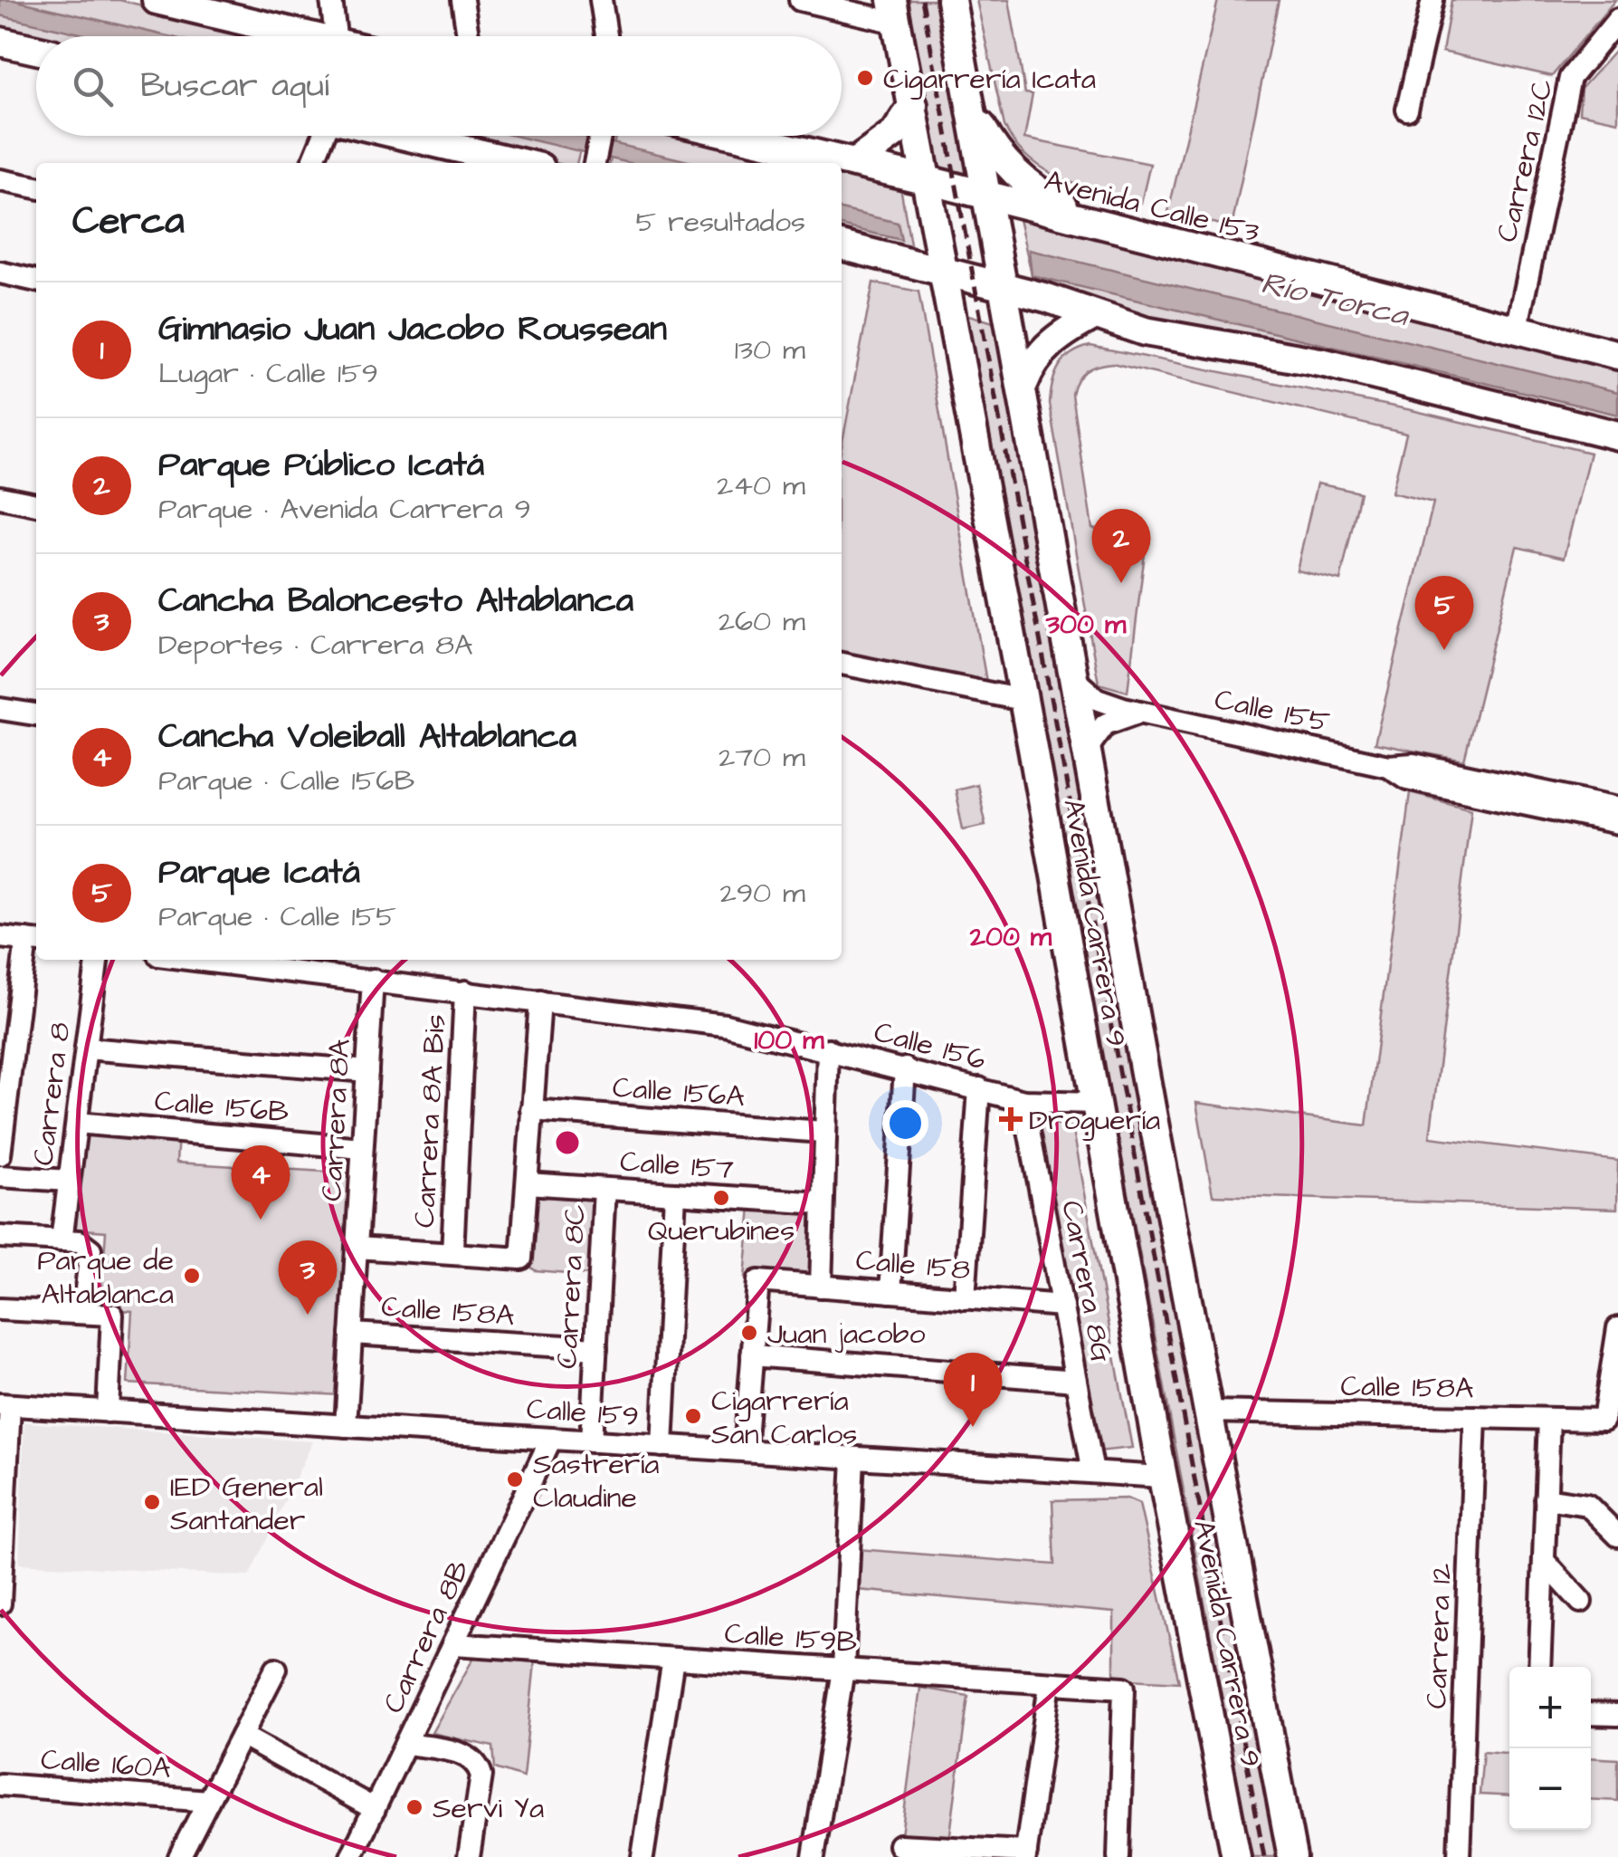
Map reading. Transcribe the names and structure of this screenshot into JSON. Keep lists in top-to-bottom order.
{
  "streets": {
    "main road": ["Avenida Calle 153", "Avenida Carrera 9"],
    "street": [
      "Carrera 12C",
      "Calle 155",
      "Calle 156",
      "Calle 156A",
      "Carrera 8",
      "Calle 156B",
      "Carrera 8A",
      "Carrera 8A Bis",
      "Calle 157",
      "Calle 158",
      "Carrera 8G",
      "Carrera 8C",
      "Calle 158A",
      "Calle 159",
      "Carrera 8B",
      "Carrera 12",
      "Calle 159B",
      "Calle 160A"
    ]
  },
  "crossings": [
    ["Carrera 12C", "Avenida Calle 153"],
    ["Avenida Calle 153", "Avenida Carrera 9"],
    ["Calle 155", "Avenida Carrera 9"],
    ["Avenida Carrera 9", "Calle 156"],
    ["Avenida Carrera 9", "Calle 158A"],
    ["Avenida Carrera 9", "Calle 159"],
    ["Calle 156", "Carrera 8A"],
    ["Calle 156", "Carrera 8A Bis"],
    ["Calle 156", "Carrera 8G"],
    ["Carrera 8", "Calle 156B"],
    ["Calle 156B", "Carrera 8A"],
    ["Carrera 8A", "Calle 158A"],
    ["Carrera 8A", "Calle 159"],
    ["Calle 157", "Carrera 8C"],
    ["Calle 158", "Carrera 8G"],
    ["Carrera 8G", "Calle 159"],
    ["Carrera 8C", "Calle 158A"],
    ["Carrera 8C", "Calle 159"],
    ["Calle 158A", "Carrera 12"],
    ["Calle 159", "Carrera 8B"],
    ["Carrera 8B", "Calle 159B"]
  ],
  "water": ["Río Torca"],
  "places": {
    "other": [
      "Cigarrería Icata",
      "Querubines",
      "Parque de Altablanca",
      "Juan jacobo",
      "Cigarrería San Carlos",
      "Sastrería Claudine",
      "IED General Santander",
      "Servi Ya"
    ],
    "health": ["Droguería"]
  },
  "page": {
    "search": "Buscar aquí",
    "heading": ["Cerca", "5 resultados"],
    "list": [
      {
        "mark": "1",
        "name": "Gimnasio Juan Jacobo Roussean",
        "note": "Lugar · Calle 159",
        "value": "130 m"
      },
      {
        "mark": "2",
        "name": "Parque Público Icatá",
        "note": "Parque · Avenida Carrera 9",
        "value": "240 m"
      },
      {
        "mark": "3",
        "name": "Cancha Baloncesto Altablanca",
        "note": "Deportes · Carrera 8A",
        "value": "260 m"
      },
      {
        "mark": "4",
        "name": "Cancha Voleiball Altablanca",
        "note": "Parque · Calle 156B",
        "value": "270 m"
      },
      {
        "mark": "5",
        "name": "Parque Icatá",
        "note": "Parque · Calle 155",
        "value": "290 m"
      }
    ],
    "pins": [
      "2",
      "5",
      "4",
      "3",
      "1"
    ],
    "map_buttons": ["+", "−"]
  },
  "rings": ["300 m", "200 m", "100 m"]
}
